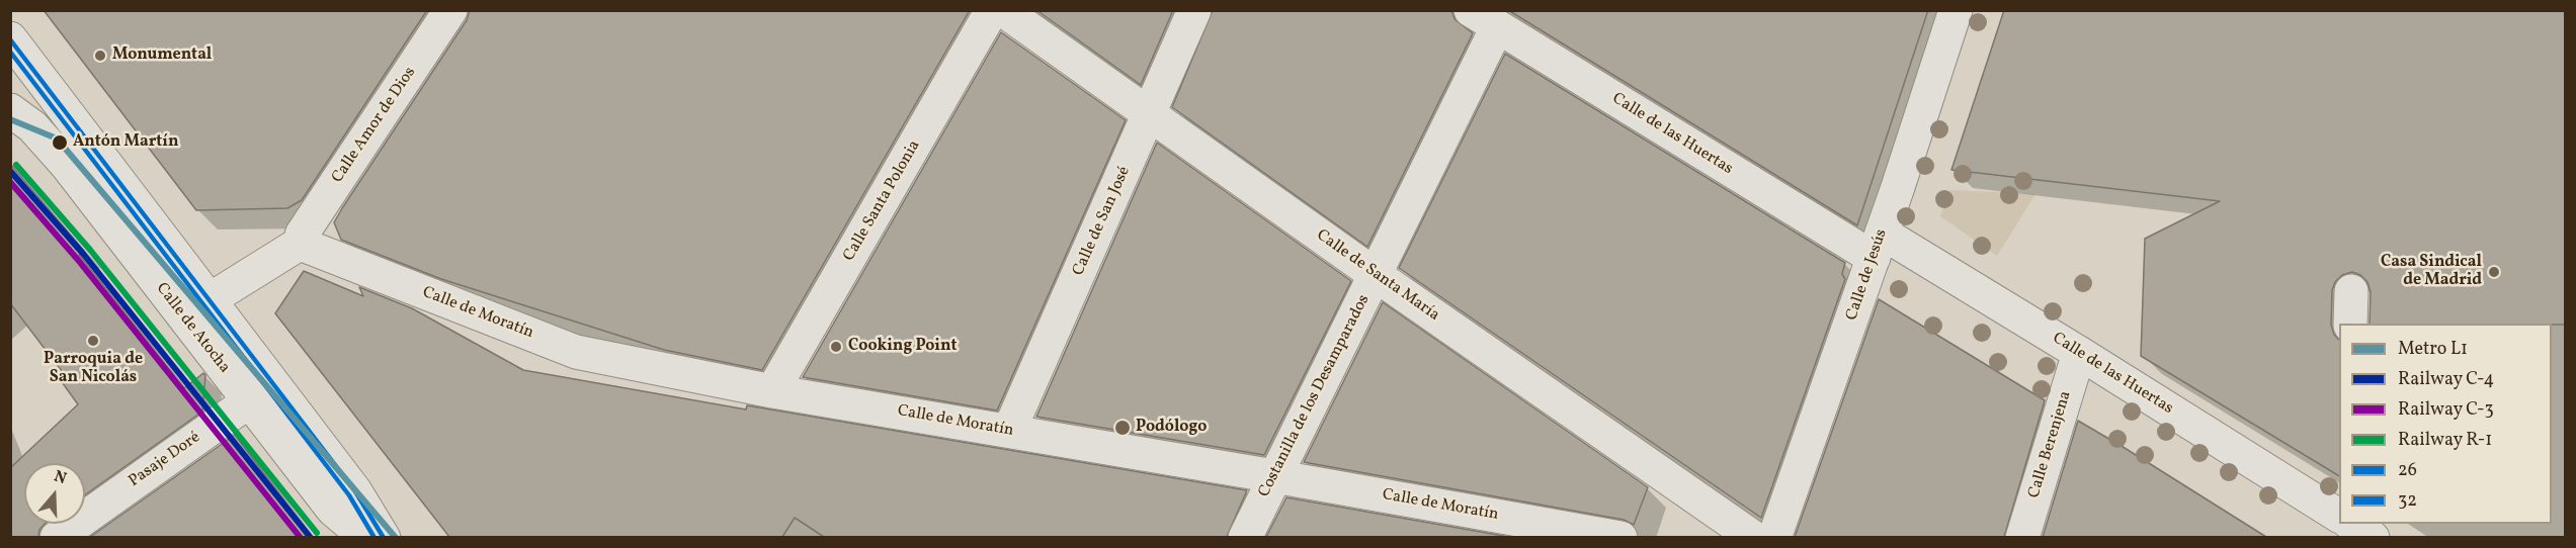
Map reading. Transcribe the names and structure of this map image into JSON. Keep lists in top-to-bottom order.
{
  "streets": {
    "street": [
      "Calle Amor de Dios",
      "Calle de las Huertas",
      "Calle Santa Polonia",
      "Calle de San José",
      "Calle de Jesús",
      "Calle de Santa María",
      "Calle de Moratín",
      "Calle de Atocha",
      "Costanilla de los Desamparados",
      "Calle Berenjena",
      "Pasaje Doré"
    ]
  },
  "crossings": [
    ["Calle Amor de Dios", "Calle de Moratín"],
    ["Calle de las Huertas", "Calle de Jesús"],
    ["Calle de las Huertas", "Costanilla de los Desamparados"],
    ["Calle de las Huertas", "Calle Berenjena"],
    ["Calle Santa Polonia", "Calle de Moratín"],
    ["Calle de San José", "Calle de Santa María"],
    ["Calle de San José", "Calle de Moratín"],
    ["Calle de Santa María", "Costanilla de los Desamparados"],
    ["Calle de Moratín", "Costanilla de los Desamparados"],
    ["Calle de Atocha", "Pasaje Doré"]
  ],
  "places": [
    "Monumental",
    "Antón Martín",
    "Casa Sindical de Madrid",
    "Parroquia de San Nicolás",
    "Cooking Point",
    "Podólogo"
  ],
  "lines": [
    "transit line 26",
    "transit line 32",
    "metro line L1",
    "rail line R-1",
    "rail line C-4",
    "rail line C-3"
  ],
  "legend": [
    "Metro L1",
    "Railway C-4",
    "Railway C-3",
    "Railway R-1",
    "26",
    "32"
  ],
  "north": "top"
}
